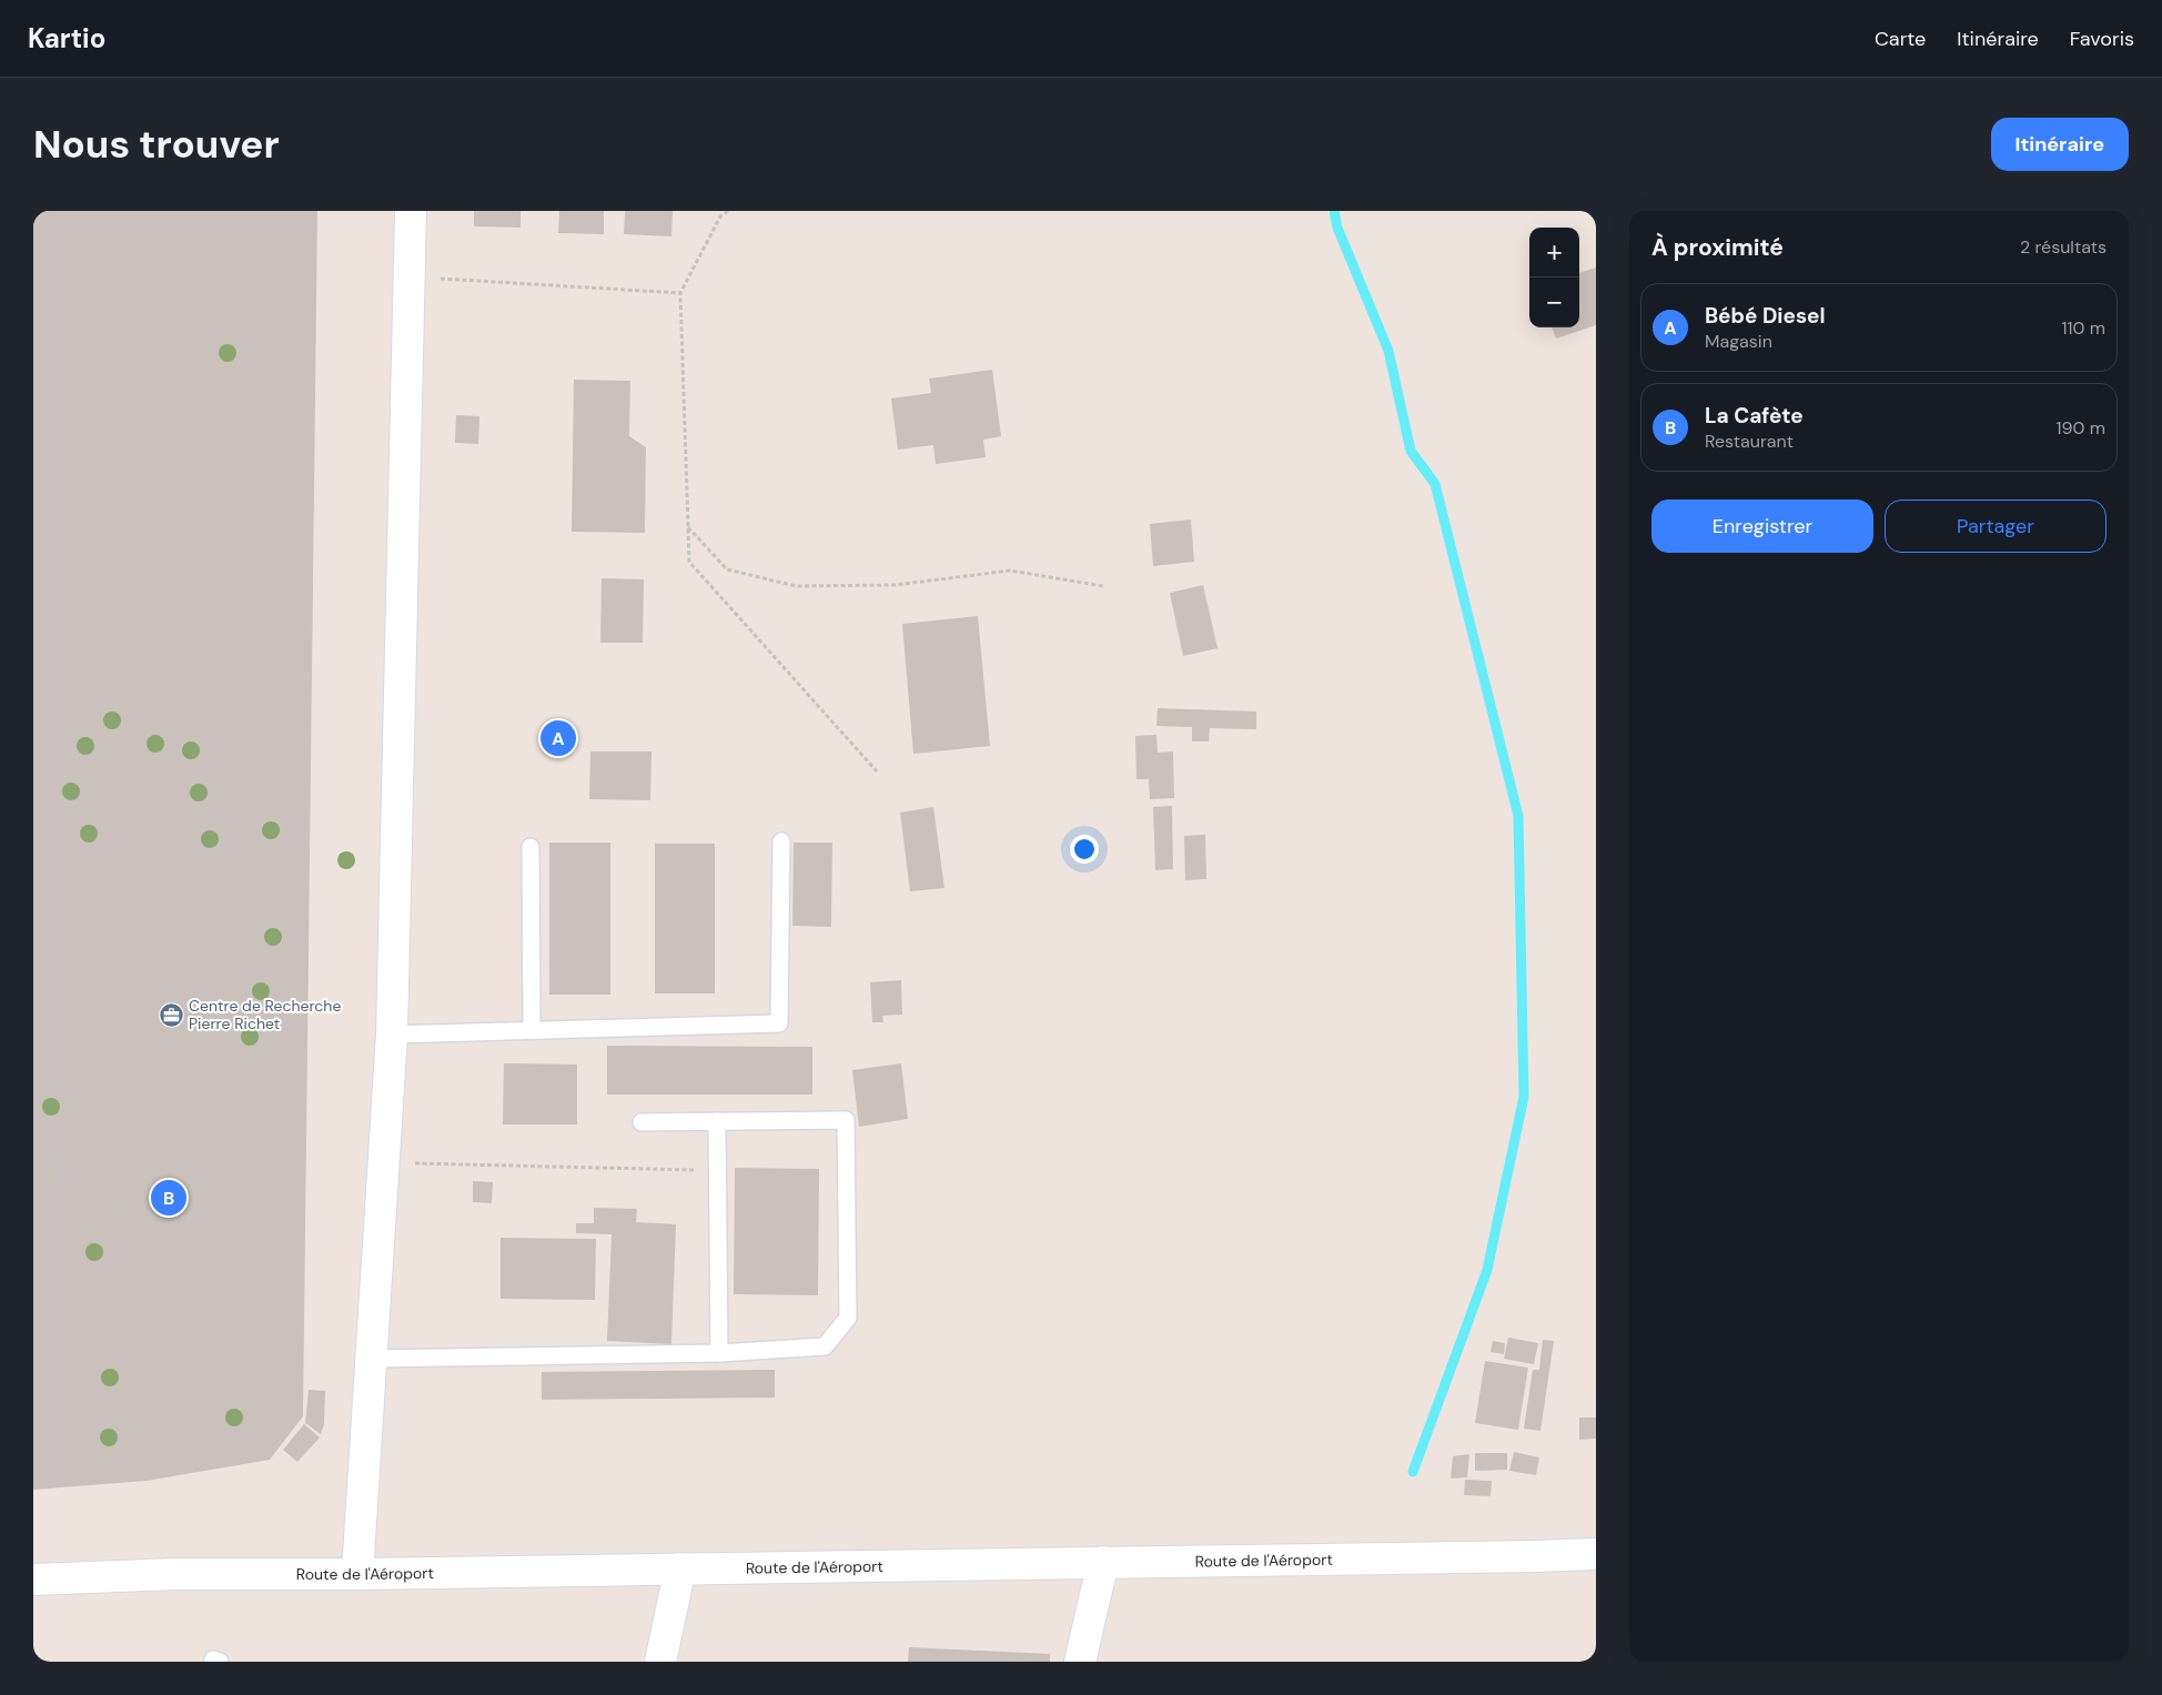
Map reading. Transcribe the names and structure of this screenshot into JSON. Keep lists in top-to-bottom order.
{
  "streets": {
    "street": ["Route de l'Aéroport"]
  },
  "places": {
    "office": ["Centre de Recherche Pierre Richet"]
  },
  "page": {
    "header": "Kartio",
    "nav": ["Carte", "Itinéraire", "Favoris"],
    "buttons": [
      "Itinéraire",
      ["Enregistrer", "Partager"]
    ],
    "title": "Nous trouver",
    "heading": ["À proximité", "2 résultats"],
    "map_buttons": ["+", "−"],
    "list": [
      {
        "mark": "A",
        "name": "Bébé Diesel",
        "note": "Magasin",
        "value": "110 m"
      },
      {
        "mark": "B",
        "name": "La Cafète",
        "note": "Restaurant",
        "value": "190 m"
      }
    ],
    "pins": ["A", "B"]
  }
}
